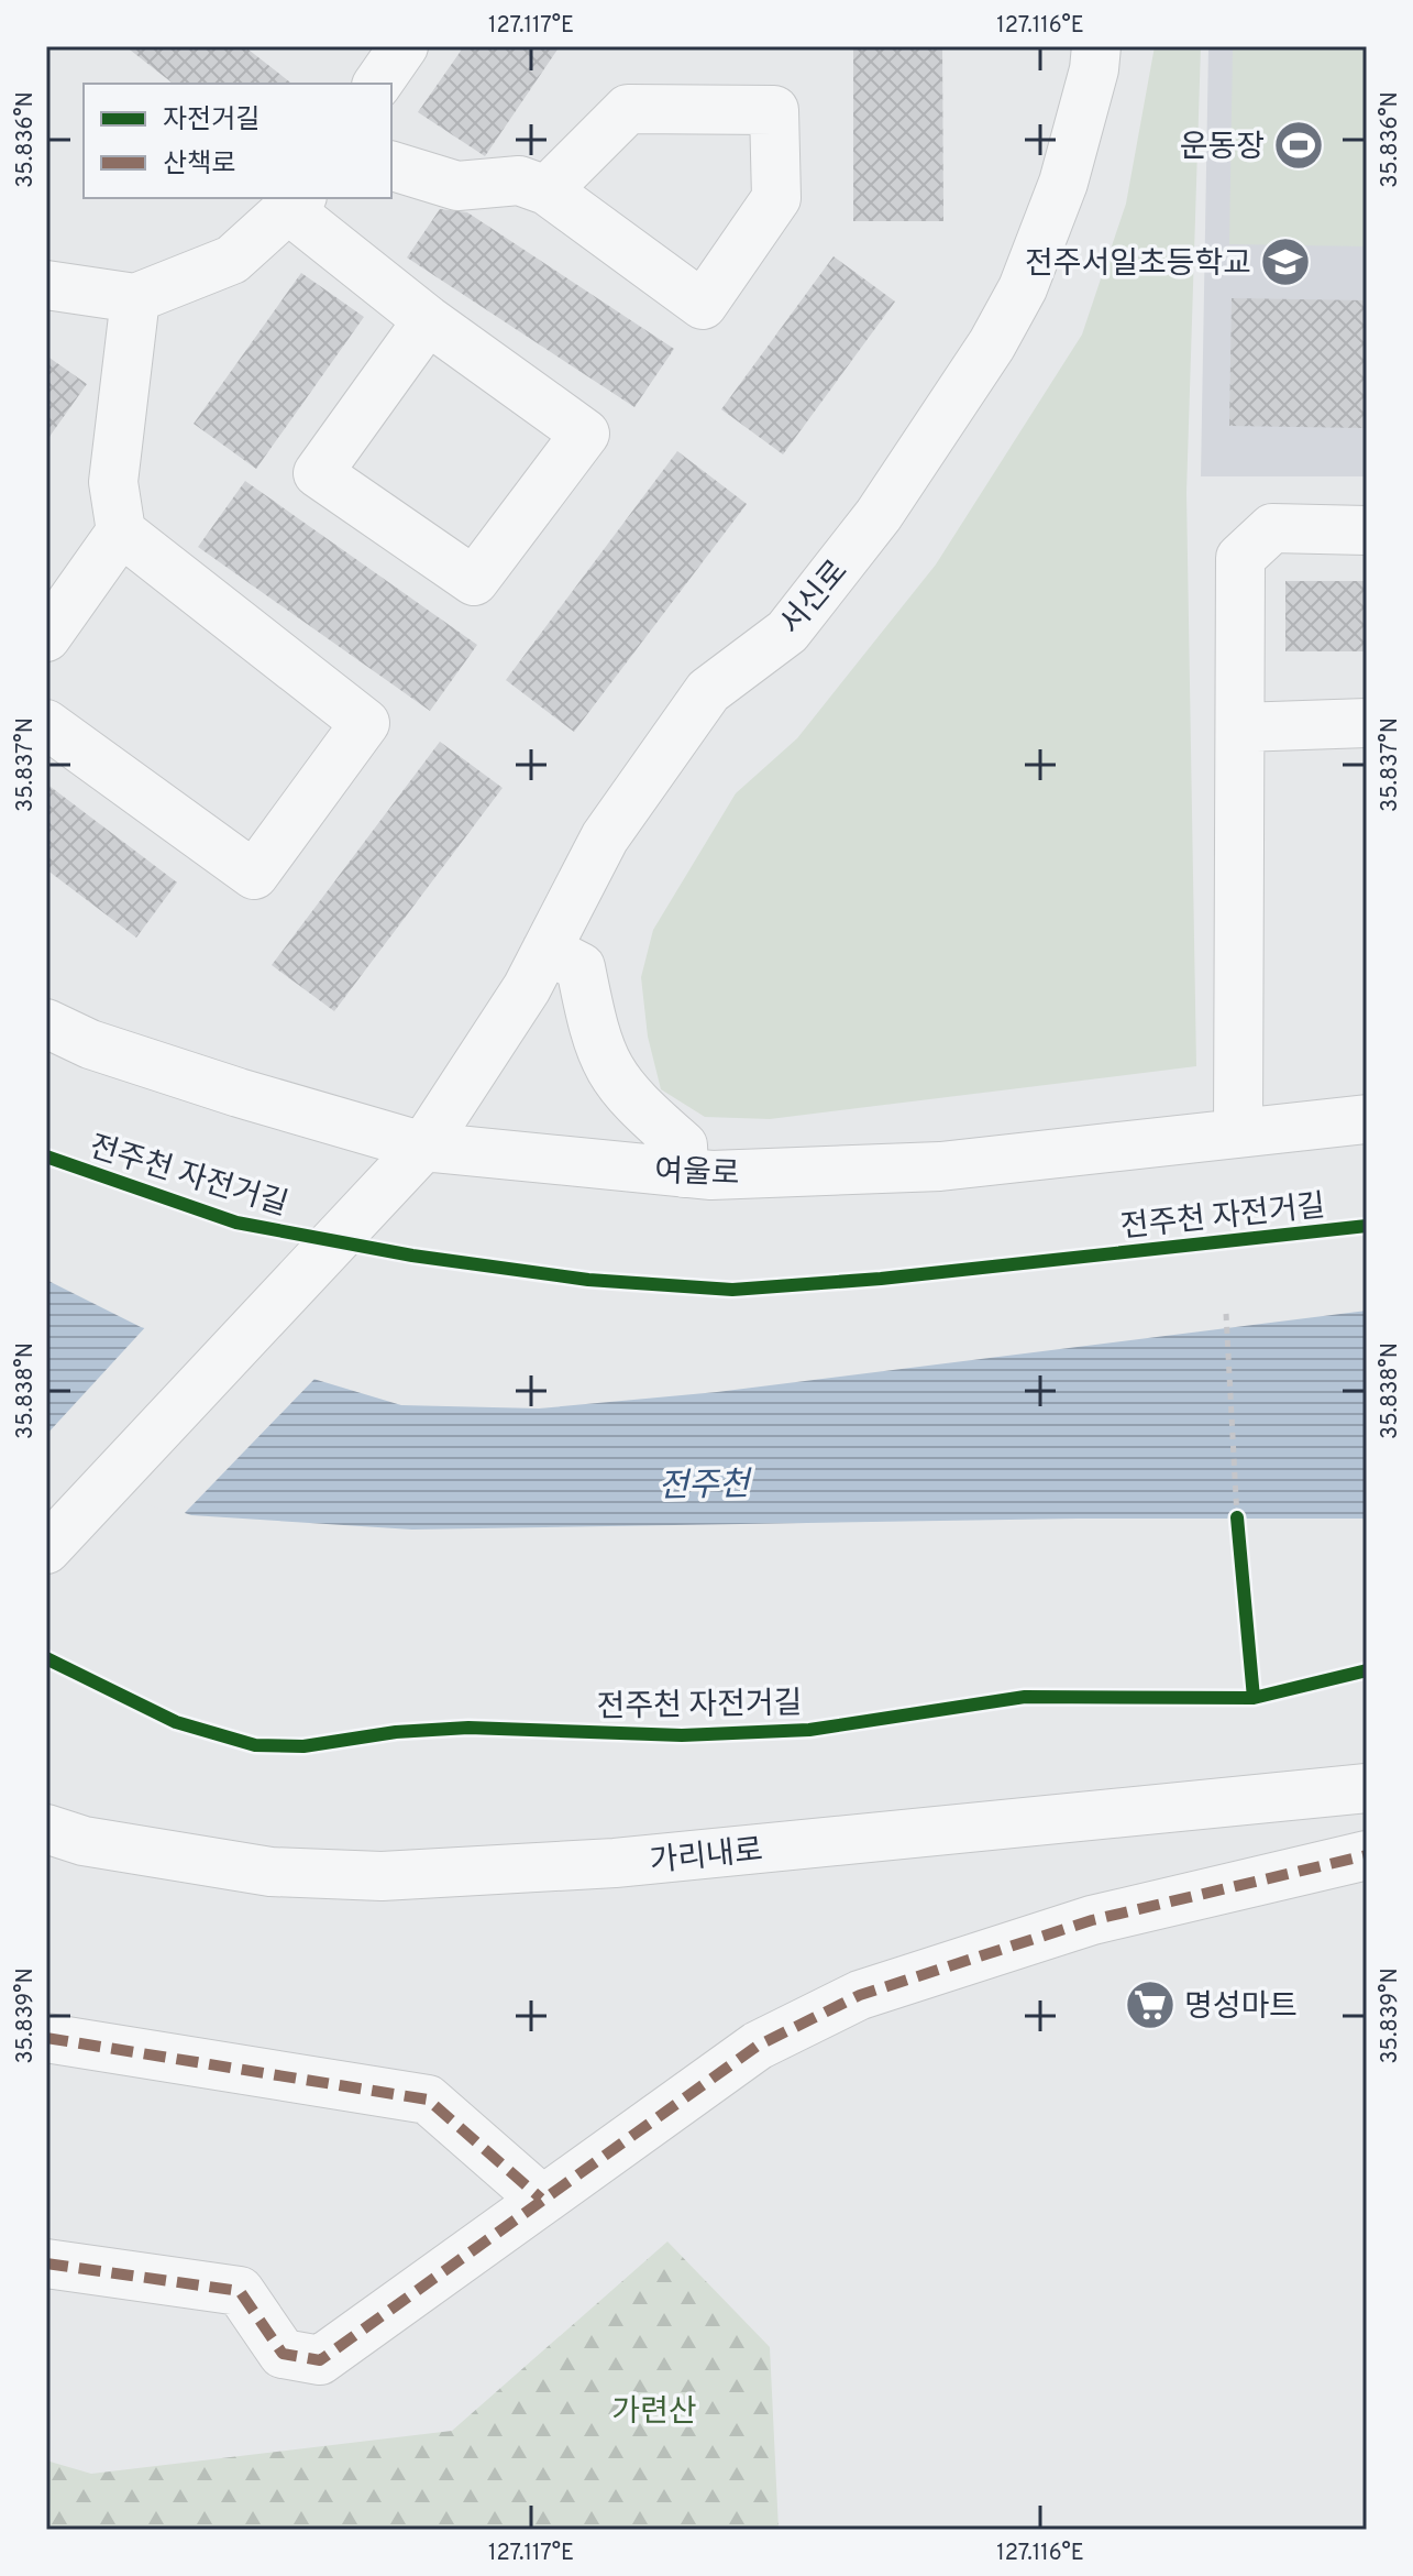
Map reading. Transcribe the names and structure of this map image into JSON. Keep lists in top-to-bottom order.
{
  "streets": {
    "street": ["서신로", "여울로", "가리내로"],
    "cycle path": ["전주천 자전거길"]
  },
  "crossings": [
    ["서신로", "여울로"]
  ],
  "water": ["전주천"],
  "parks": ["가련산"],
  "places": {
    "sports": ["운동장"],
    "school or university": ["전주서일초등학교"],
    "supermarket": ["명성마트"]
  },
  "legend": ["자전거길", "산책로"],
  "coordinates": [
    "127.117°E",
    "127.116°E",
    "35.836°N",
    "35.837°N",
    "35.838°N",
    "35.839°N"
  ]
}
